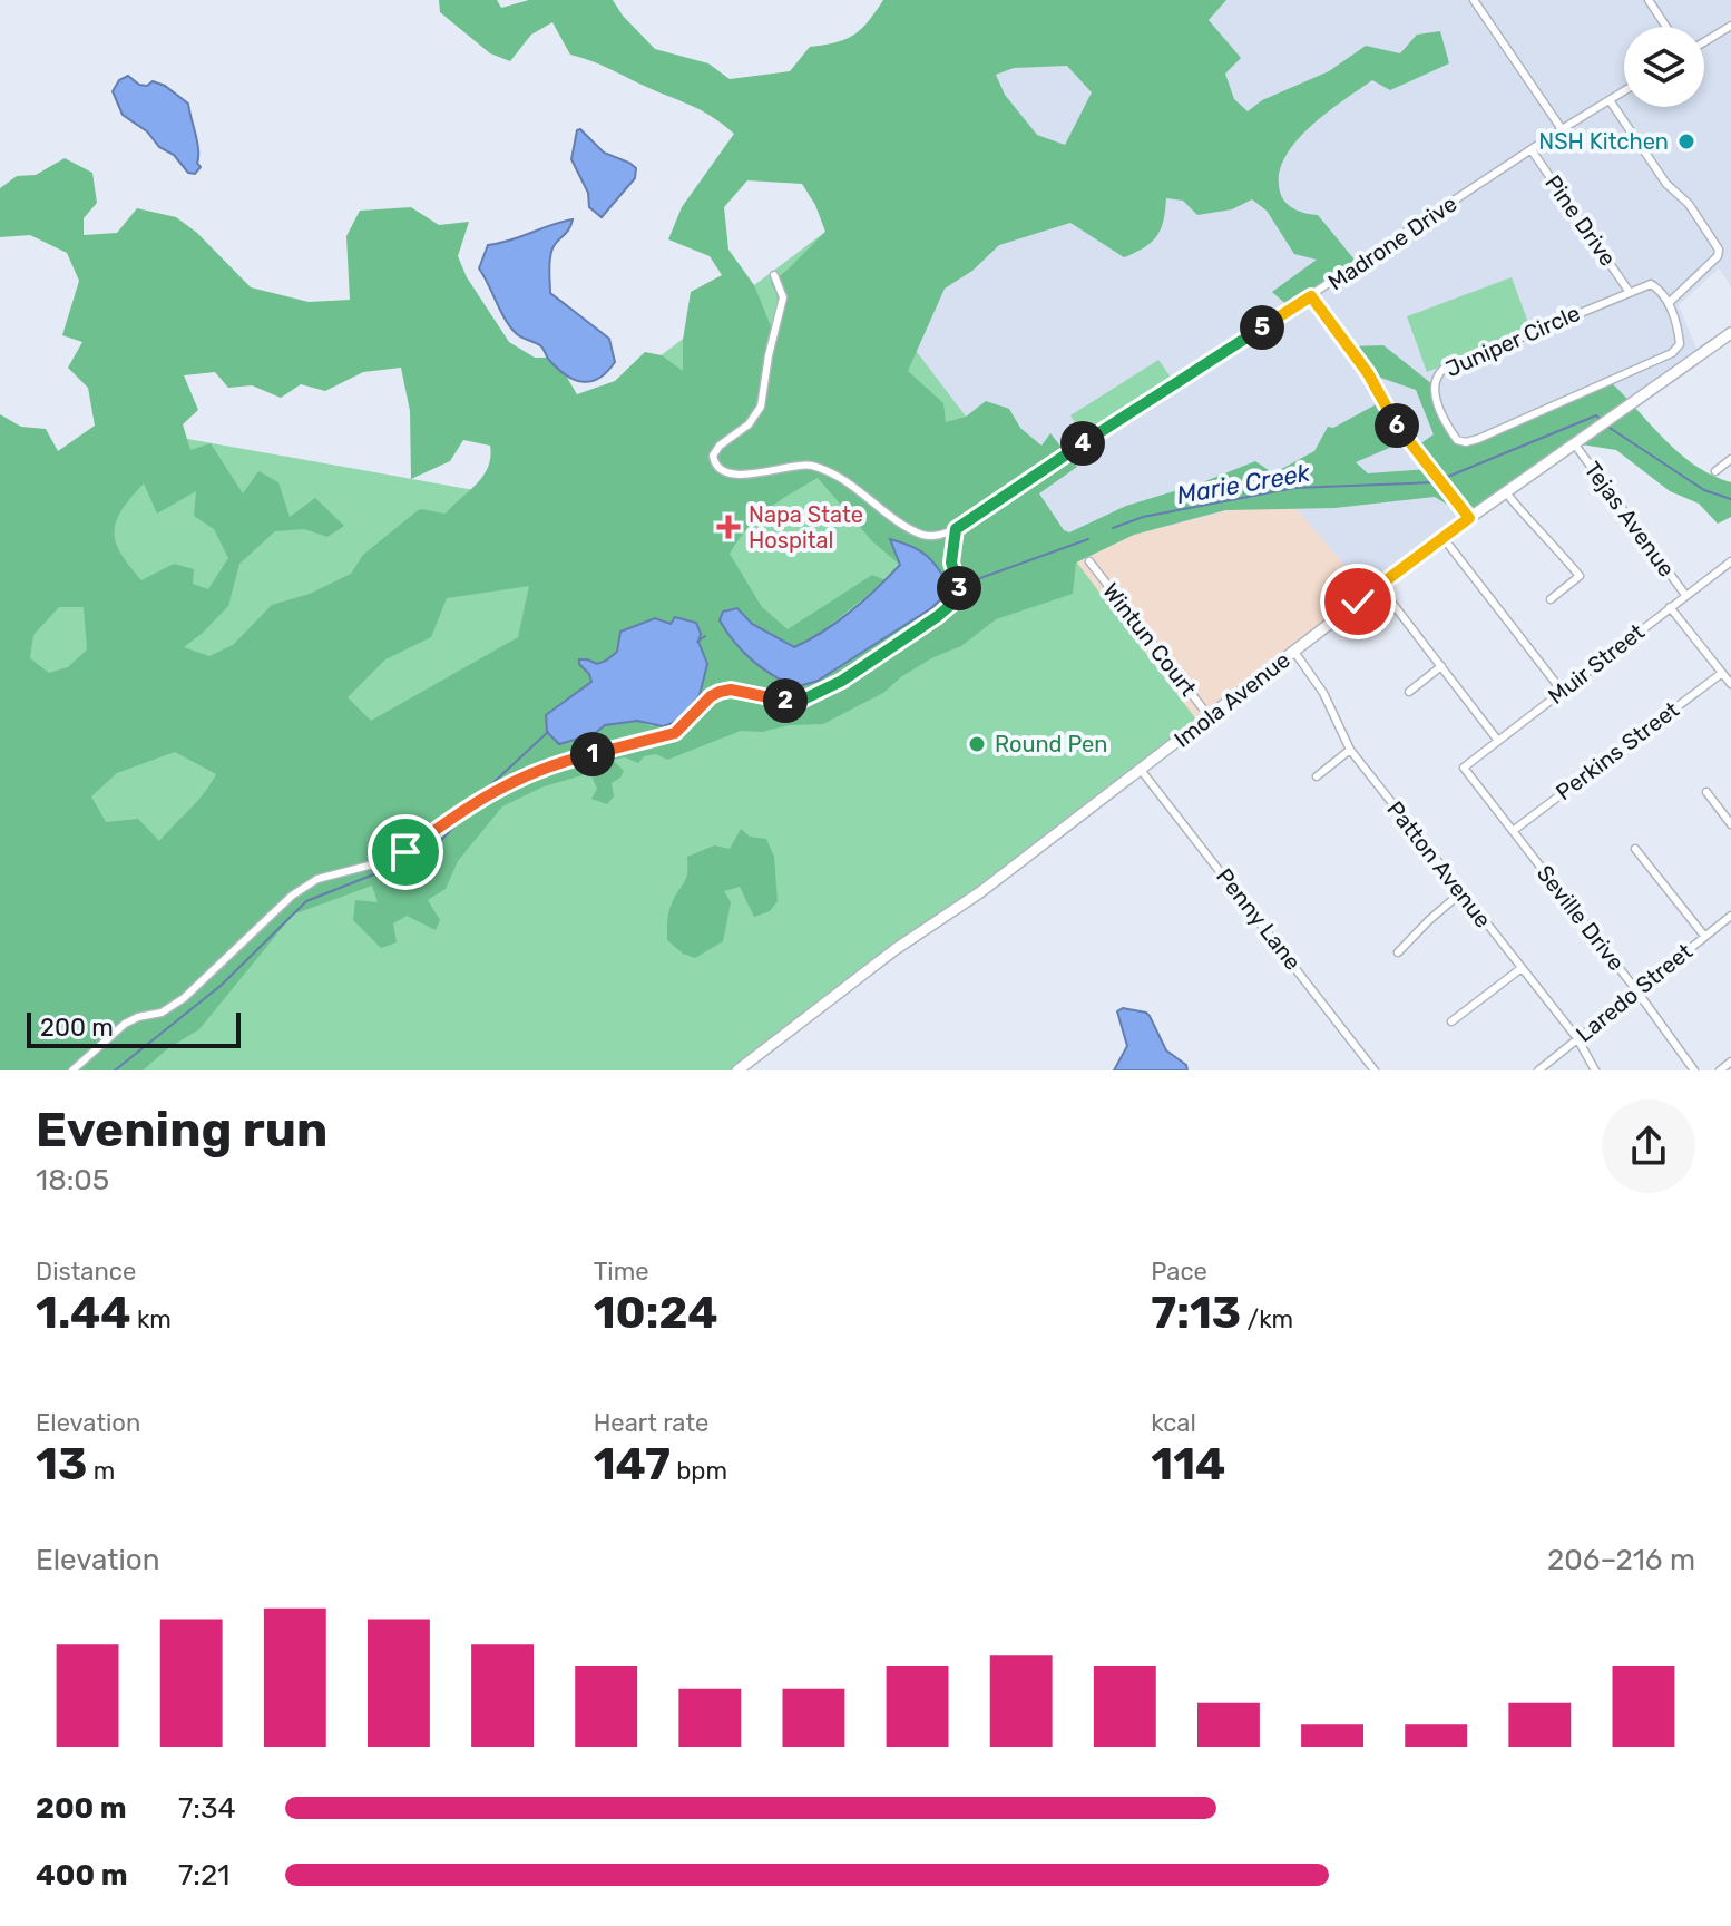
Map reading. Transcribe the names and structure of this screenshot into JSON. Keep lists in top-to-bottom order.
{
  "streets": {
    "street": [
      "Pine Drive",
      "Madrone Drive",
      "Juniper Circle",
      "Tejas Avenue",
      "Wintun Court",
      "Muir Street",
      "Imola Avenue",
      "Perkins Street",
      "Patton Avenue",
      "Seville Drive",
      "Penny Lane",
      "Laredo Street"
    ]
  },
  "crossings": [
    ["Pine Drive", "Madrone Drive"],
    ["Pine Drive", "Juniper Circle"],
    ["Tejas Avenue", "Muir Street"],
    ["Tejas Avenue", "Imola Avenue"],
    ["Wintun Court", "Imola Avenue"],
    ["Muir Street", "Seville Drive"],
    ["Imola Avenue", "Patton Avenue"],
    ["Imola Avenue", "Penny Lane"],
    ["Perkins Street", "Seville Drive"],
    ["Patton Avenue", "Laredo Street"],
    ["Seville Drive", "Laredo Street"]
  ],
  "water": ["Marie Creek"],
  "places": {
    "other": ["NSH Kitchen", "Round Pen"],
    "health": ["Napa State Hospital"]
  },
  "scale_bar": "200 m",
  "page": {
    "pins": [
      "5",
      "6",
      "4",
      "3",
      "2",
      "1"
    ],
    "scale": "200 m",
    "heading": ["Evening run", "18:05"],
    "stats": [
      ["Distance", "1.44 km"],
      ["Time", "10:24"],
      ["Pace", "7:13 /km"],
      ["Elevation", "13 m"],
      ["Heart rate", "147 bpm"],
      ["kcal", "114"]
    ],
    "chart": ["Elevation", "206–216 m"],
    "list": [
      {
        "name": "200 m",
        "note": "7:34"
      },
      {
        "name": "400 m",
        "note": "7:21"
      }
    ]
  }
}
